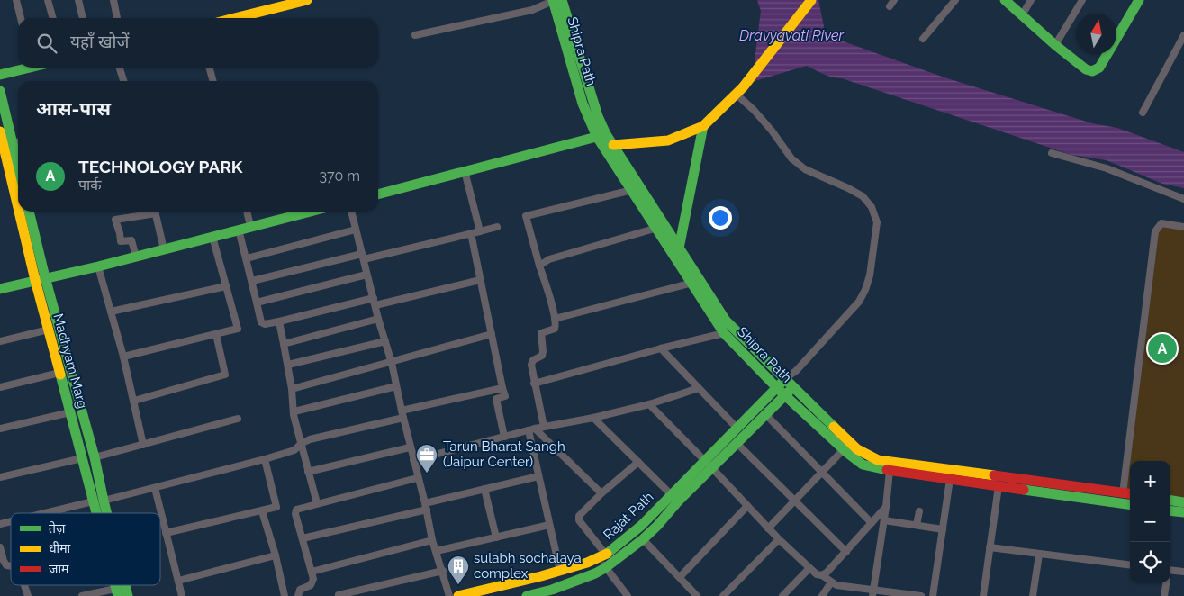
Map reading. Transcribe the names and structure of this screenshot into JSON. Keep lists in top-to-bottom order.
{
  "streets": {
    "street": ["Shipra Path", "Madhyam Marg", "Rajat Path"]
  },
  "crossings": [
    ["Shipra Path", "Rajat Path"]
  ],
  "water": ["Dravyavati River"],
  "places": {
    "office": ["Tarun Bharat Sangh (Jaipur Center)"],
    "building": ["sulabh sochalaya complex"]
  },
  "legend": ["तेज़", "धीमा", "जाम"],
  "north": "top",
  "page": {
    "search": "यहाँ खोजें",
    "heading": "आस-पास",
    "list": [
      {
        "mark": "A",
        "name": "TECHNOLOGY PARK",
        "note": "पार्क",
        "value": "370 m"
      }
    ],
    "pins": "A",
    "map_buttons": ["+", "−"]
  }
}
